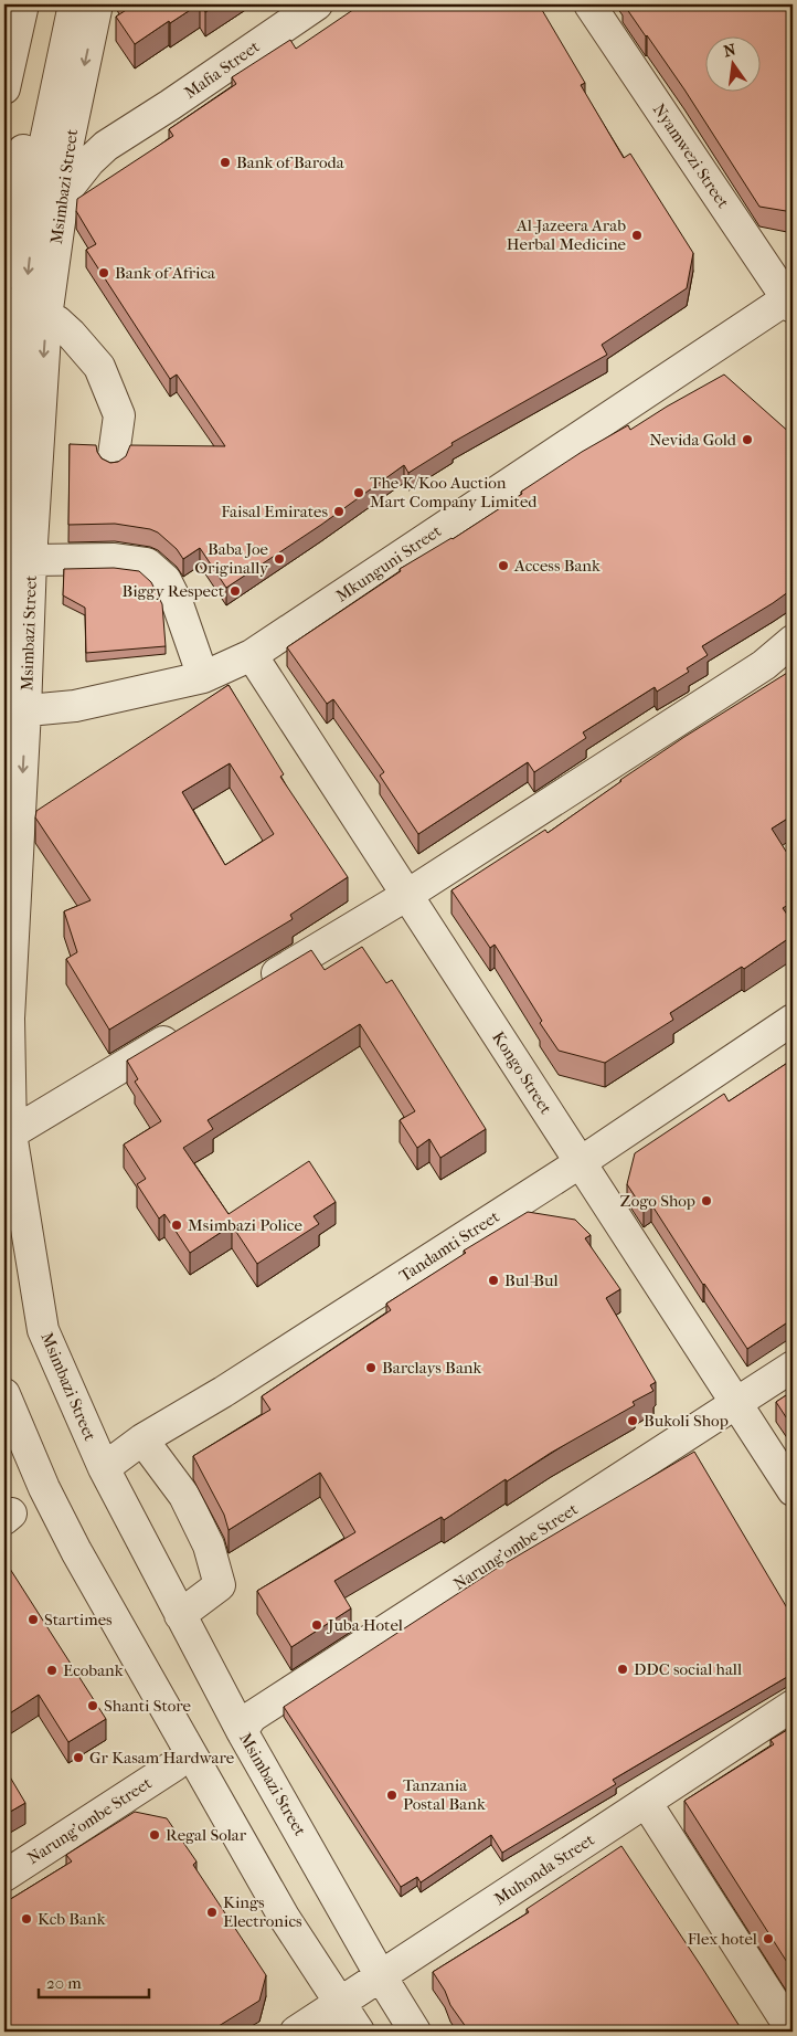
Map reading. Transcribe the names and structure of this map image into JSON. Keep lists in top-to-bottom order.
{
  "streets": {
    "street": [
      "Mafia Street",
      "Nyamwezi Street",
      "Msimbazi Street",
      "Mkunguni Street",
      "Kongo Street",
      "Tandamti Street",
      "Narung'ombe Street",
      "Muhonda Street"
    ]
  },
  "crossings": [
    ["Mafia Street", "Msimbazi Street"],
    ["Nyamwezi Street", "Mkunguni Street"],
    ["Msimbazi Street", "Mkunguni Street"],
    ["Msimbazi Street", "Tandamti Street"],
    ["Msimbazi Street", "Narung'ombe Street"],
    ["Msimbazi Street", "Muhonda Street"],
    ["Mkunguni Street", "Kongo Street"],
    ["Kongo Street", "Tandamti Street"],
    ["Kongo Street", "Narung'ombe Street"]
  ],
  "places": [
    "Bank of Baroda",
    "Al-Jazeera Arab Herbal Medicine",
    "Bank of Africa",
    "Nevida Gold",
    "The K/Koo Auction Mart Company Limited",
    "Faisal Emirates",
    "Baba Joe Originally",
    "Access Bank",
    "Biggy Respect",
    "Zogo Shop",
    "Msimbazi Police",
    "Bul-Bul",
    "Barclays Bank",
    "Bukoli Shop",
    "Startimes",
    "Juba Hotel",
    "DDC social hall",
    "Ecobank",
    "Shanti Store",
    "Gr Kasam Hardware",
    "Tanzania Postal Bank",
    "Regal Solar",
    "Kings Electronics",
    "Kcb Bank",
    "Flex hotel"
  ],
  "scale_bar": "20 m",
  "north": "top"
}
